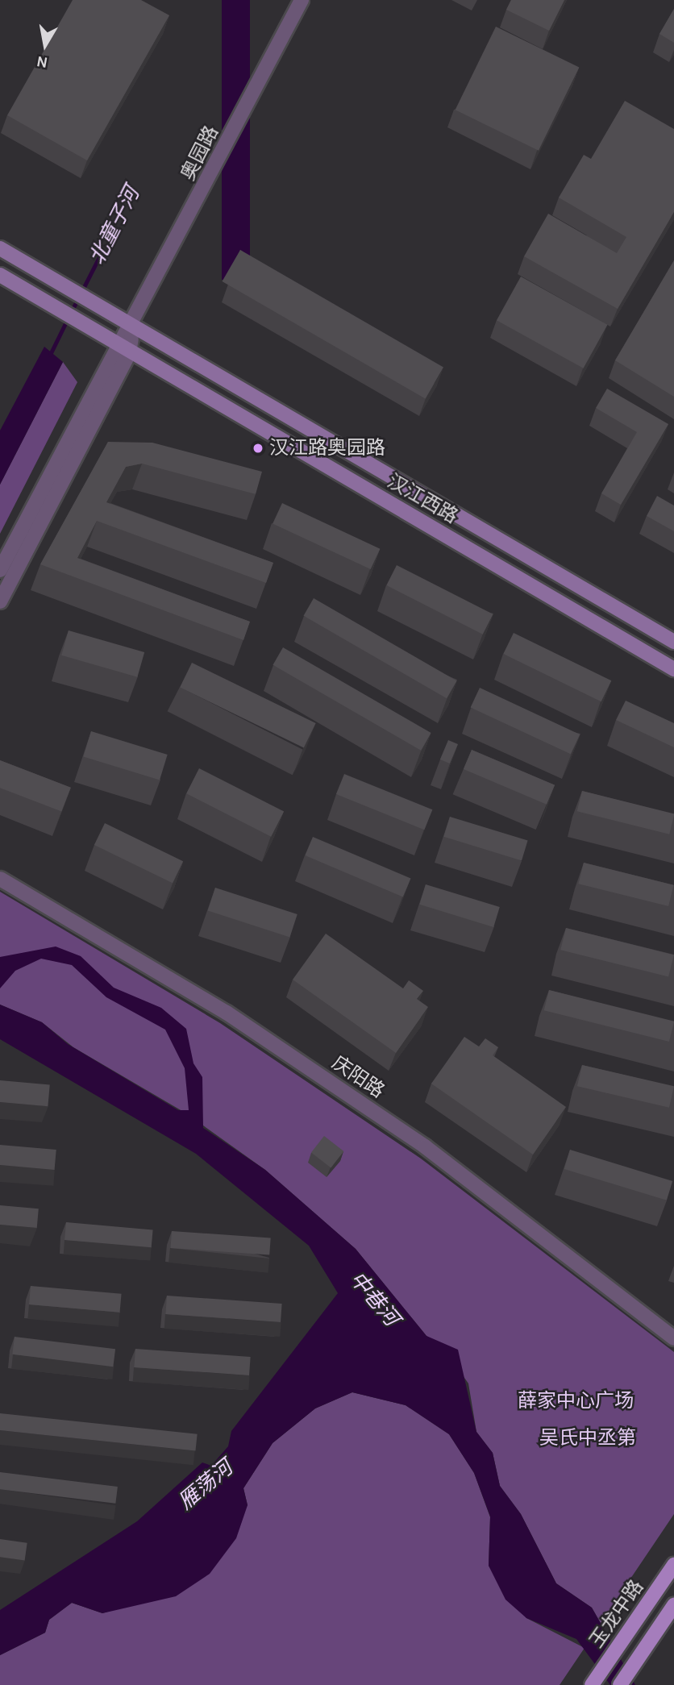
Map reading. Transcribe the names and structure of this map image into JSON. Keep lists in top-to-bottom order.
{
  "streets": {
    "main road": ["汉江西路", "玉龙中路"],
    "street": ["奥园路", "庆阳路"]
  },
  "crossings": [
    ["奥园路", "汉江西路"]
  ],
  "water": ["北童子河", "中巷河", "雁荡河"],
  "parks": ["薛家中心广场", "吴氏中丞第"],
  "places": ["汉江路奥园路"],
  "north": "bottom"
}
